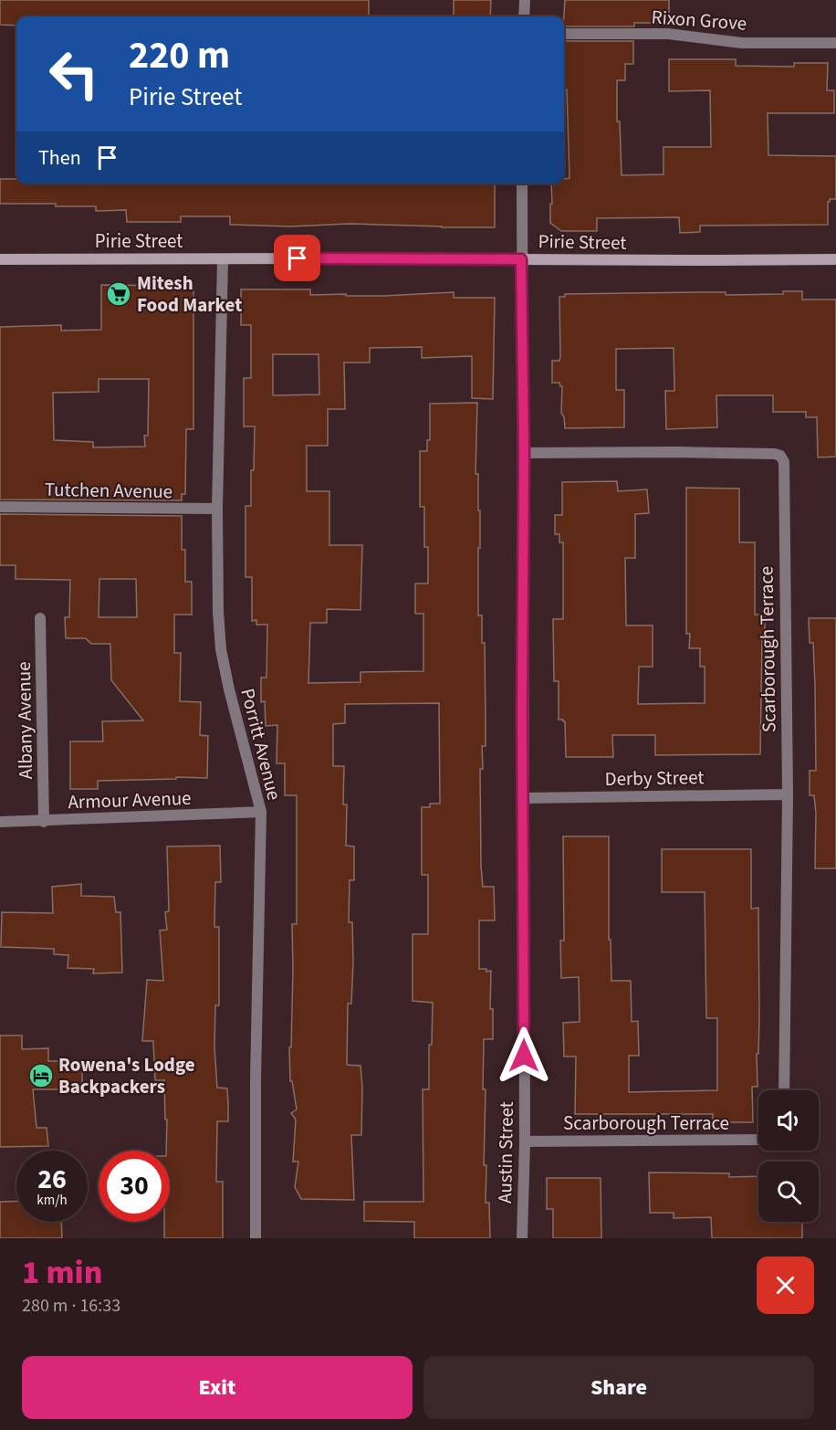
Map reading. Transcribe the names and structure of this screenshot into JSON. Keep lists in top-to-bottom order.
{
  "streets": {
    "street": [
      "Rixon Grove",
      "Pirie Street",
      "Tutchen Avenue",
      "Scarborough Terrace",
      "Albany Avenue",
      "Porritt Avenue",
      "Derby Street",
      "Armour Avenue",
      "Austin Street"
    ]
  },
  "crossings": [
    ["Pirie Street", "Porritt Avenue"],
    ["Pirie Street", "Austin Street"],
    ["Tutchen Avenue", "Porritt Avenue"],
    ["Scarborough Terrace", "Derby Street"],
    ["Scarborough Terrace", "Austin Street"],
    ["Albany Avenue", "Armour Avenue"],
    ["Porritt Avenue", "Armour Avenue"],
    ["Derby Street", "Austin Street"]
  ],
  "places": {
    "supermarket": ["Mitesh Food Market"],
    "hotel": ["Rowena's Lodge Backpackers"]
  },
  "page": {
    "turn": ["220 m", "Pirie Street"],
    "then": "Then",
    "speed": "26 km/h",
    "limit": "30",
    "heading": ["1 min", "280 m · 16:33"],
    "buttons": ["Exit", "Share"]
  }
}
